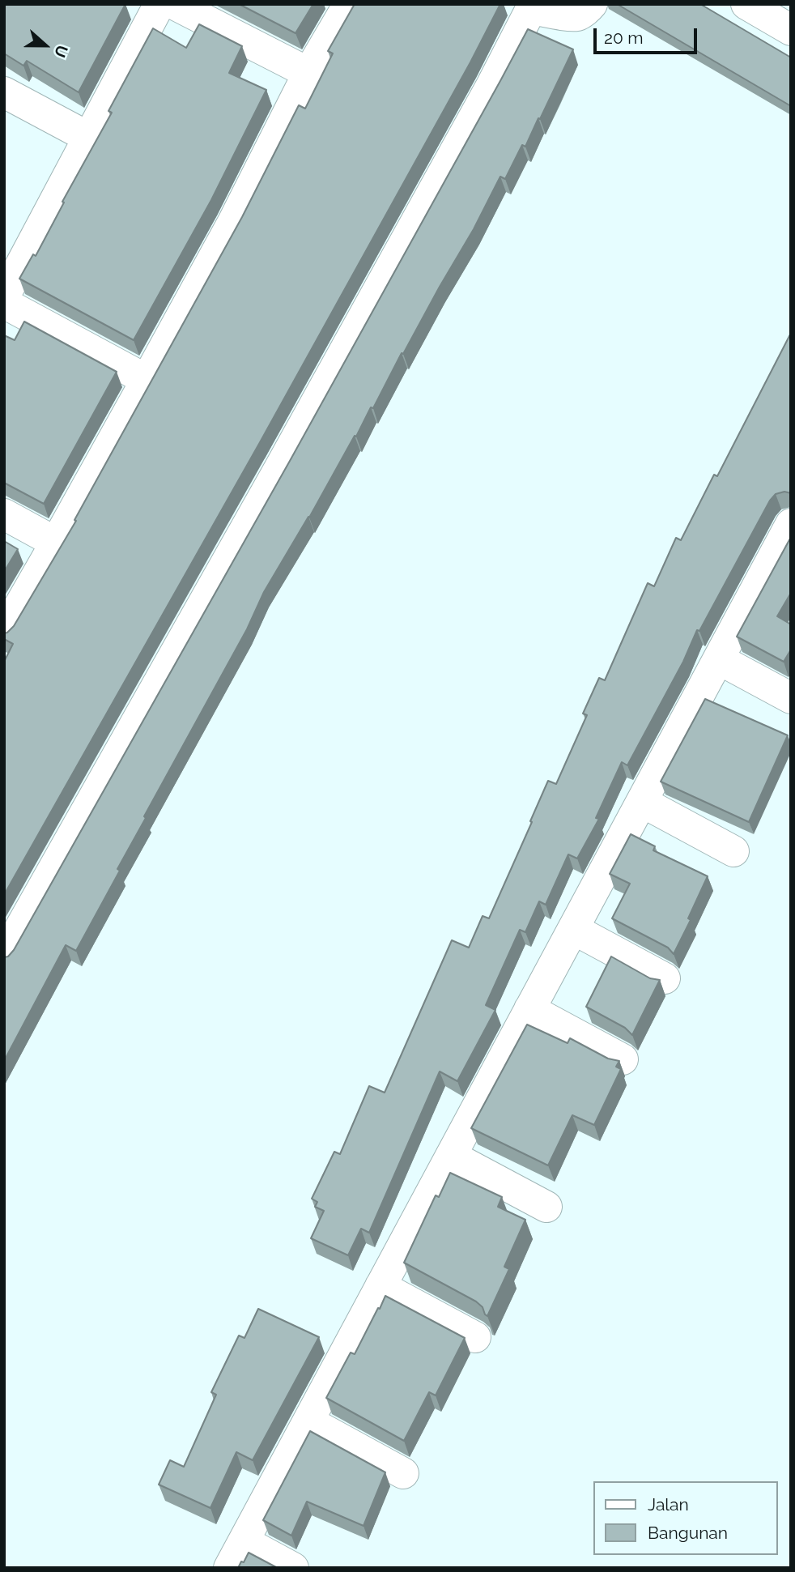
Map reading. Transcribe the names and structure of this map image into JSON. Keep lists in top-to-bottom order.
{
  "legend": ["Jalan", "Bangunan"],
  "scale_bar": "20 m",
  "north": "right"
}
